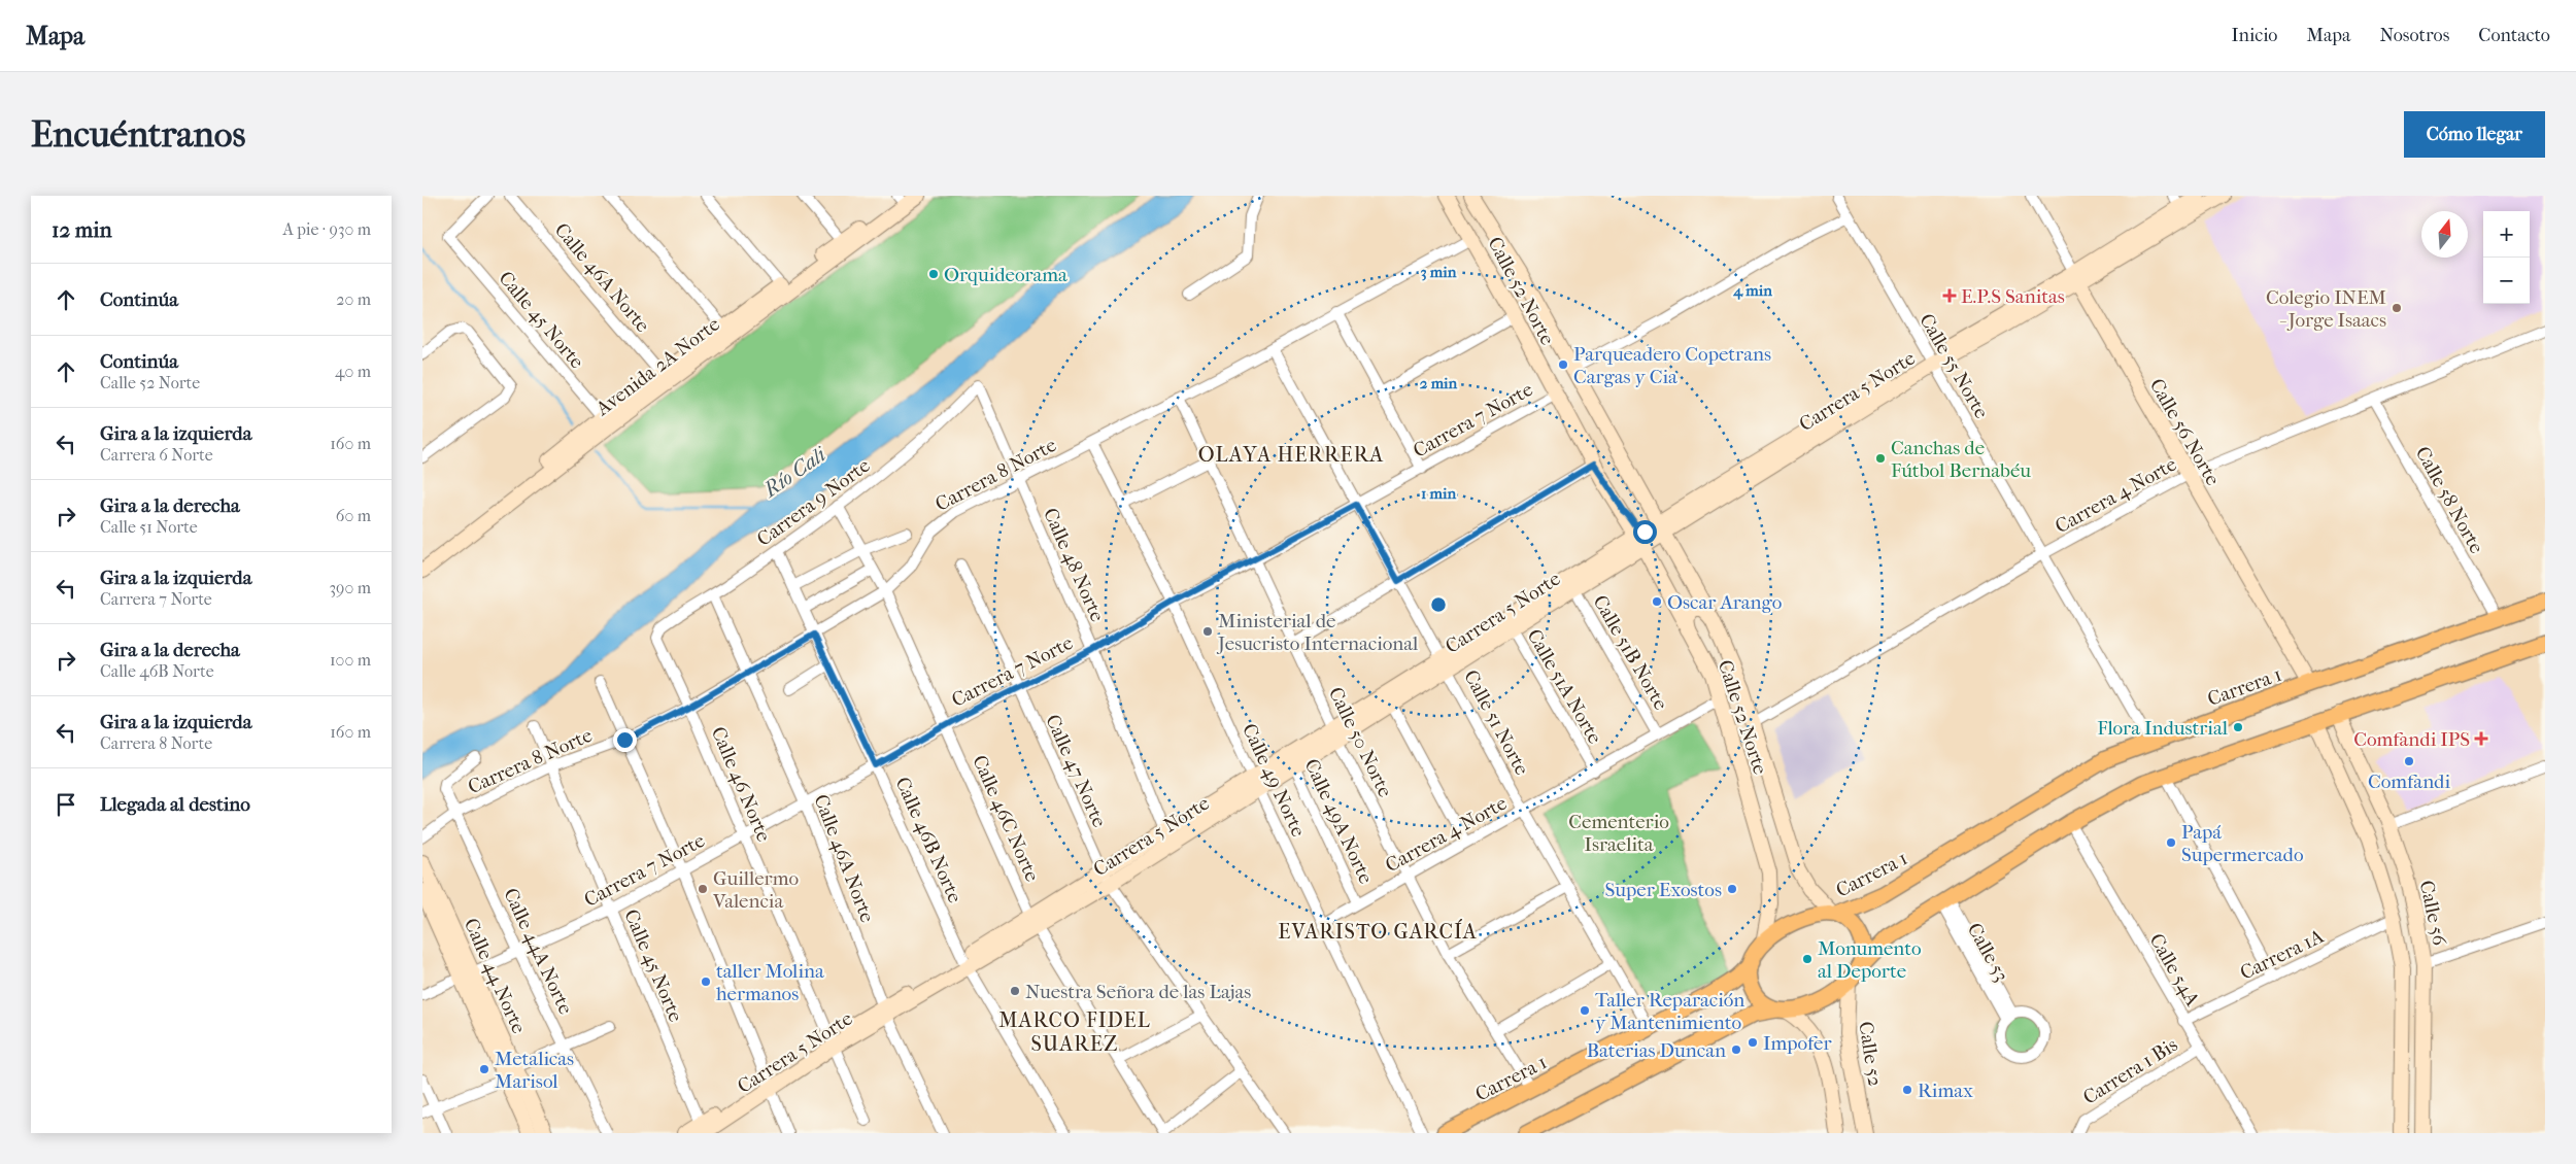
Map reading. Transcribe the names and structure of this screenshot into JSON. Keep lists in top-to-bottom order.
{
  "streets": {
    "main road": [
      "Calle 52 Norte",
      "Avenida 2A Norte",
      "Carrera 5 Norte",
      "Calle 56 Norte",
      "Carrera 1",
      "Calle 56",
      "Calle 44 Norte",
      "Calle 52"
    ],
    "street": [
      "Calle 46A Norte",
      "Calle 45 Norte",
      "Calle 55 Norte",
      "Carrera 7 Norte",
      "Carrera 8 Norte",
      "Carrera 4 Norte",
      "Calle 58 Norte",
      "Carrera 9 Norte",
      "Calle 48 Norte",
      "Calle 51B Norte",
      "Calle 51A Norte",
      "Calle 51 Norte",
      "Calle 50 Norte",
      "Calle 47 Norte",
      "Calle 49 Norte",
      "Calle 46 Norte",
      "Calle 46C Norte",
      "Calle 49A Norte",
      "Calle 46B Norte",
      "Calle 44A Norte",
      "Calle 53",
      "Carrera 1A",
      "Calle 54A",
      "Carrera 1 Bis"
    ]
  },
  "crossings": [
    ["Calle 46A Norte", "Avenida 2A Norte"],
    ["Calle 46A Norte", "Carrera 5 Norte"],
    ["Calle 46A Norte", "Carrera 7 Norte"],
    ["Calle 46A Norte", "Carrera 8 Norte"],
    ["Calle 46A Norte", "Carrera 9 Norte"],
    ["Calle 52 Norte", "Carrera 5 Norte"],
    ["Calle 52 Norte", "Carrera 7 Norte"],
    ["Calle 52 Norte", "Carrera 8 Norte"],
    ["Calle 52 Norte", "Carrera 4 Norte"],
    ["Calle 52 Norte", "Carrera 1"],
    ["Calle 52 Norte", "Calle 52"],
    ["Calle 45 Norte", "Avenida 2A Norte"],
    ["Calle 45 Norte", "Carrera 5 Norte"],
    ["Calle 45 Norte", "Carrera 7 Norte"],
    ["Calle 45 Norte", "Carrera 8 Norte"],
    ["Calle 55 Norte", "Carrera 5 Norte"],
    ["Calle 55 Norte", "Carrera 4 Norte"],
    ["Calle 55 Norte", "Carrera 1"],
    ["Carrera 5 Norte", "Calle 56 Norte"],
    ["Carrera 5 Norte", "Calle 48 Norte"],
    ["Carrera 5 Norte", "Calle 51B Norte"],
    ["Carrera 5 Norte", "Calle 51A Norte"],
    ["Carrera 5 Norte", "Calle 51 Norte"],
    ["Carrera 5 Norte", "Calle 50 Norte"],
    ["Carrera 5 Norte", "Calle 47 Norte"],
    ["Carrera 5 Norte", "Calle 49 Norte"],
    ["Carrera 5 Norte", "Calle 46 Norte"],
    ["Carrera 5 Norte", "Calle 46C Norte"],
    ["Carrera 5 Norte", "Calle 49A Norte"],
    ["Carrera 5 Norte", "Calle 46B Norte"],
    ["Carrera 7 Norte", "Calle 48 Norte"],
    ["Carrera 7 Norte", "Calle 51 Norte"],
    ["Carrera 7 Norte", "Calle 50 Norte"],
    ["Carrera 7 Norte", "Calle 47 Norte"],
    ["Carrera 7 Norte", "Calle 49 Norte"],
    ["Carrera 7 Norte", "Calle 46 Norte"],
    ["Carrera 7 Norte", "Calle 46C Norte"],
    ["Carrera 7 Norte", "Calle 46B Norte"],
    ["Carrera 7 Norte", "Calle 44A Norte"],
    ["Carrera 7 Norte", "Calle 44 Norte"],
    ["Calle 56 Norte", "Carrera 4 Norte"],
    ["Calle 56 Norte", "Carrera 1"],
    ["Carrera 8 Norte", "Calle 48 Norte"],
    ["Carrera 8 Norte", "Calle 51 Norte"],
    ["Carrera 8 Norte", "Calle 50 Norte"],
    ["Carrera 8 Norte", "Calle 49 Norte"],
    ["Carrera 8 Norte", "Calle 46 Norte"],
    ["Carrera 8 Norte", "Calle 46C Norte"],
    ["Carrera 8 Norte", "Calle 46B Norte"],
    ["Carrera 8 Norte", "Calle 44A Norte"],
    ["Carrera 4 Norte", "Calle 58 Norte"],
    ["Carrera 4 Norte", "Calle 51B Norte"],
    ["Carrera 4 Norte", "Calle 51A Norte"],
    ["Carrera 4 Norte", "Calle 51 Norte"],
    ["Carrera 4 Norte", "Calle 50 Norte"],
    ["Carrera 4 Norte", "Calle 49 Norte"],
    ["Carrera 4 Norte", "Calle 49A Norte"],
    ["Calle 58 Norte", "Carrera 1"],
    ["Carrera 9 Norte", "Calle 48 Norte"],
    ["Carrera 9 Norte", "Calle 46 Norte"],
    ["Carrera 9 Norte", "Calle 46C Norte"],
    ["Carrera 9 Norte", "Calle 46B Norte"],
    ["Carrera 1", "Calle 51 Norte"],
    ["Carrera 1", "Calle 50 Norte"],
    ["Carrera 1", "Calle 52"],
    ["Calle 56", "Carrera 1A"],
    ["Carrera 1A", "Calle 54A"],
    ["Calle 54A", "Carrera 1 Bis"]
  ],
  "districts": ["OLAYA HERRERA", "EVARISTO GARCÍA", "MARCO FIDEL SUAREZ"],
  "water": ["Río Cali"],
  "parks": ["Cementerio Israelita"],
  "places": {
    "other": [
      "Orquideorama",
      "Colegio INEM - Jorge Isaacs",
      "Parqueadero Copetrans Cargas y Cia",
      "Canchas de Fútbol Bernabéu",
      "Oscar Arango",
      "Ministerial de Jesucristo Internacional",
      "Flora Industrial",
      "Comfandi",
      "Papá Supermercado",
      "Guillermo Valencia",
      "Super Exostos",
      "Monumento al Deporte",
      "taller Molina hermanos",
      "Nuestra Señora de las Lajas",
      "Taller Reparación y Mantenimiento",
      "Impofer",
      "Baterias Duncan",
      "Metalicas Marisol",
      "Rimax"
    ],
    "health": ["E.P.S Sanitas", "Comfandi IPS"]
  },
  "north": "top",
  "page": {
    "header": "Mapa",
    "nav": [
      "Inicio",
      "Mapa",
      "Nosotros",
      "Contacto"
    ],
    "buttons": "Cómo llegar",
    "title": "Encuéntranos",
    "heading": ["12 min", "A pie · 930 m"],
    "map_buttons": ["+", "−"],
    "list": [
      ["Continúa", "20 m"],
      ["Continúa", "Calle 52 Norte", "40 m"],
      ["Gira a la izquierda", "Carrera 6 Norte", "160 m"],
      ["Gira a la derecha", "Calle 51 Norte", "60 m"],
      ["Gira a la izquierda", "Carrera 7 Norte", "390 m"],
      ["Gira a la derecha", "Calle 46B Norte", "100 m"],
      ["Gira a la izquierda", "Carrera 8 Norte", "160 m"],
      "Llegada al destino"
    ]
  },
  "rings": [
    "3 min",
    "4 min",
    "2 min",
    "1 min"
  ]
}
